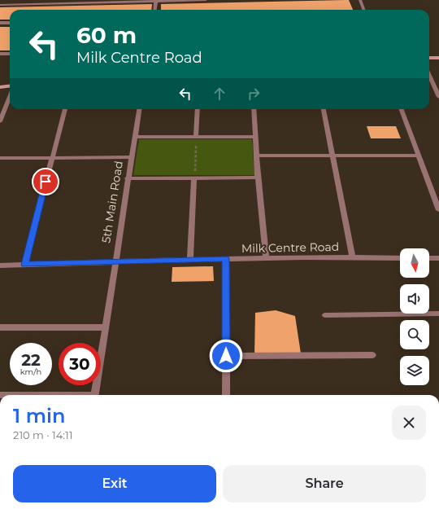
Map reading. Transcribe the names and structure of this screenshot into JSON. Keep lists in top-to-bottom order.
{
  "streets": {
    "street": ["5th Main Road", "Milk Centre Road"]
  },
  "crossings": [
    ["5th Main Road", "Milk Centre Road"]
  ],
  "north": "bottom",
  "page": {
    "turn": ["60 m", "Milk Centre Road"],
    "speed": "22 km/h",
    "limit": "30",
    "heading": ["1 min", "210 m · 14:11"],
    "buttons": ["Exit", "Share"]
  }
}
